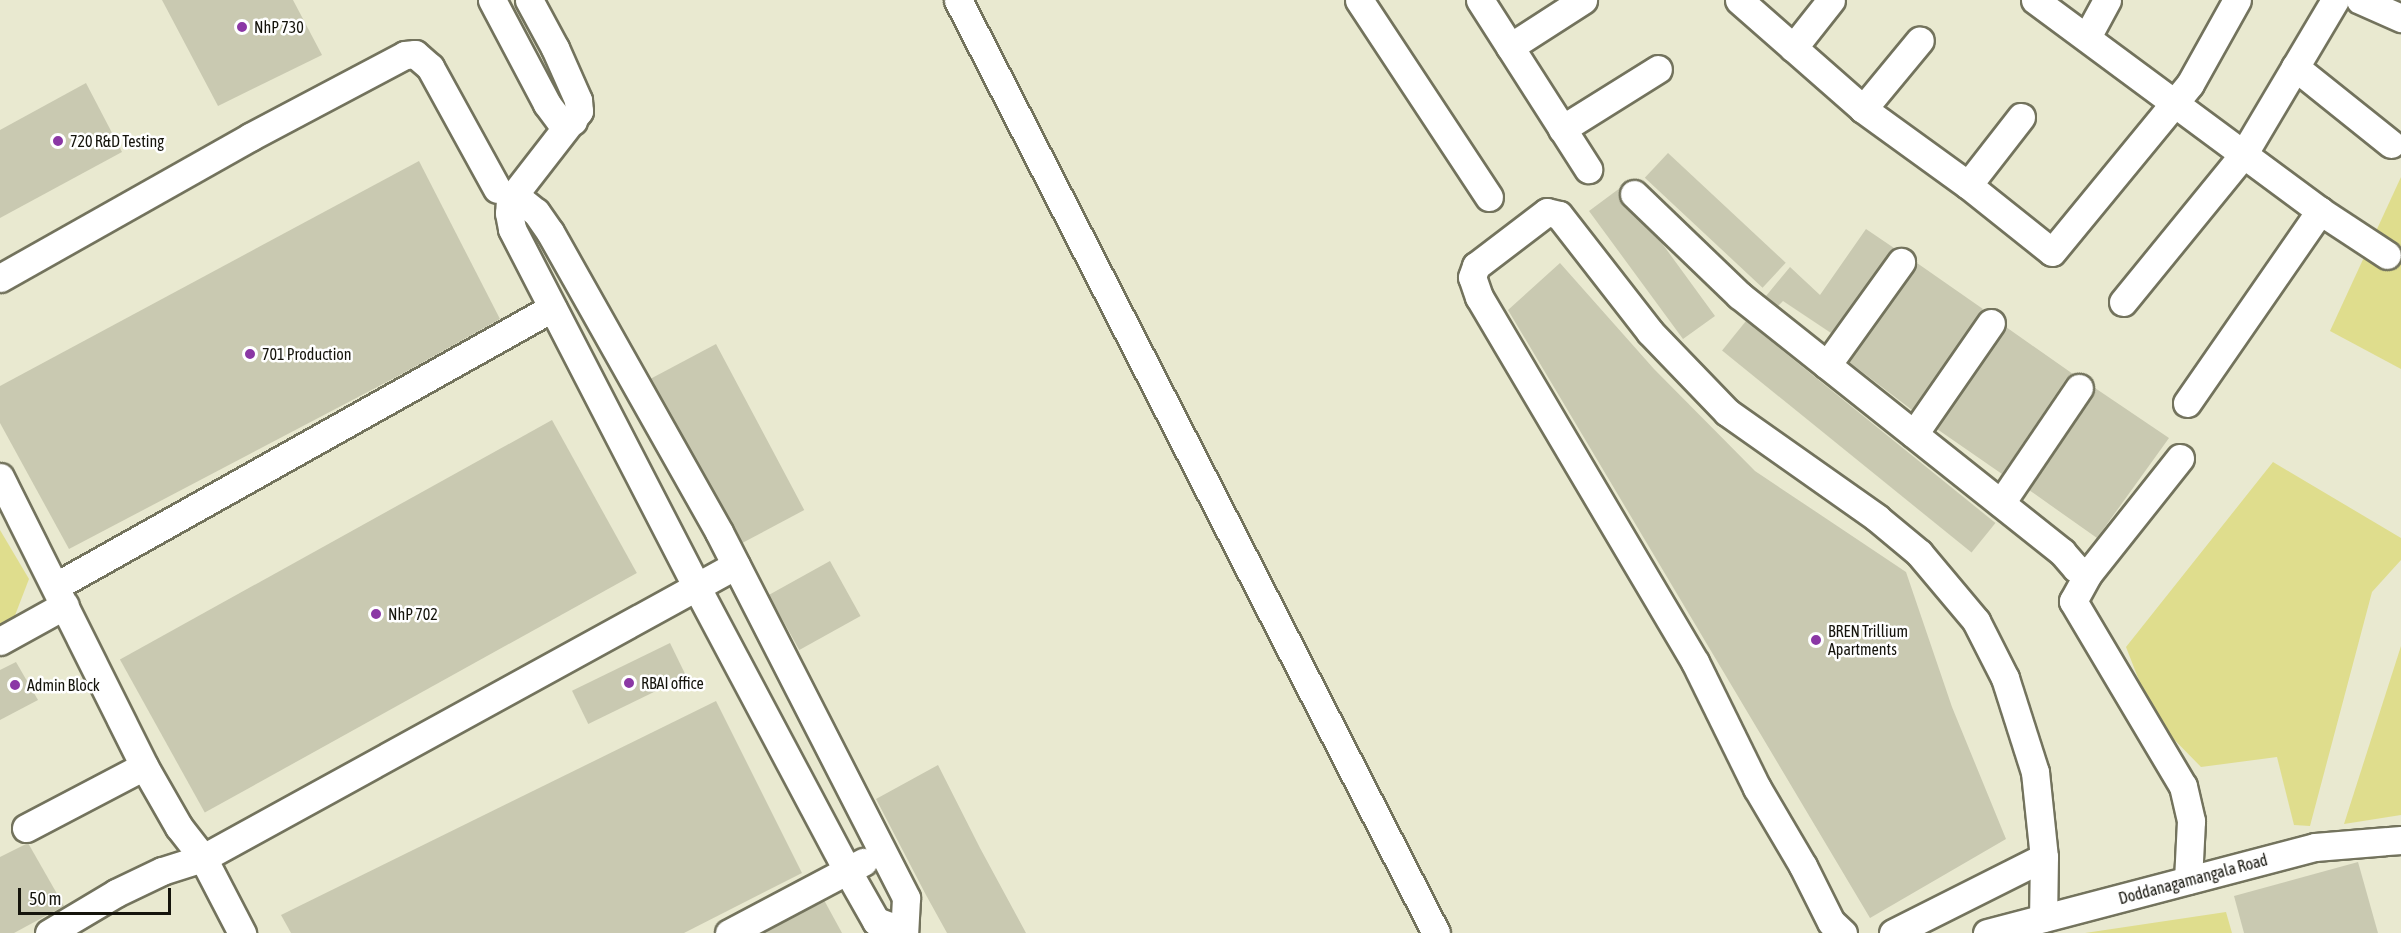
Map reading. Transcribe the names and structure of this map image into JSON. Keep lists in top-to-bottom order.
{
  "streets": {
    "street": ["Doddanagamangala Road"]
  },
  "places": [
    "NhP 730",
    "720 R&D Testing",
    "701 Production",
    "NhP 702",
    "BREN Trillium Apartments",
    "RBAI office",
    "Admin Block"
  ],
  "scale_bar": "50 m"
}
